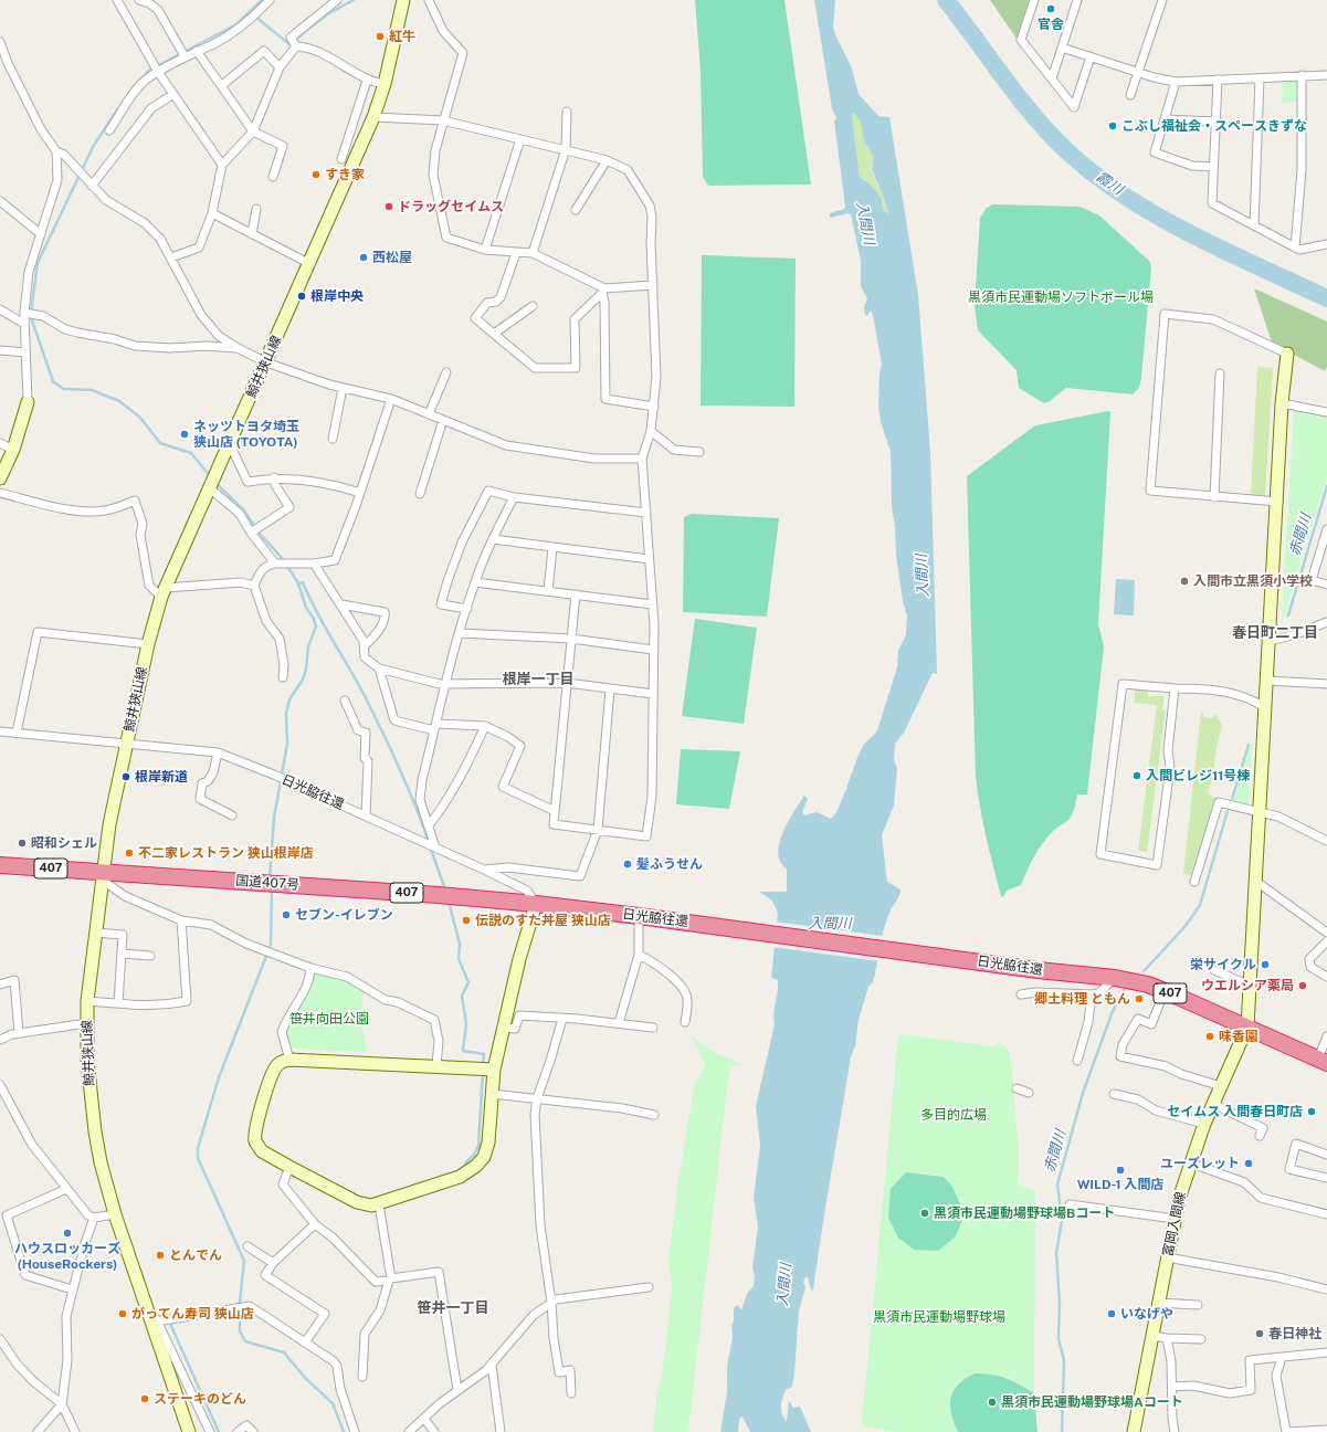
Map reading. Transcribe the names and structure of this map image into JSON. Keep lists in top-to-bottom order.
{
  "streets": {
    "highway": ["日光脇往還", "407", "国道407号"],
    "main road": ["鯨井狭山線", "富岡入間線"]
  },
  "crossings": [
    ["鯨井狭山線", "日光脇往還"],
    ["鯨井狭山線", "国道407号"],
    ["日光脇往還", "国道407号"],
    ["日光脇往還", "富岡入間線"]
  ],
  "districts": ["春日町二丁目", "根岸一丁目", "笹井一丁目"],
  "water": ["霞川", "入間川", "赤間川"],
  "parks": [
    "黒須市民運動場ソフトボール場",
    "笹井向田公園",
    "多目的広場",
    "黒須市民運動場野球場"
  ],
  "places": [
    "官舎",
    "紅牛",
    "こぶし福祉会・スペースきずな",
    "すき家",
    "ドラッグセイムス",
    "西松屋",
    "根岸中央",
    "ネッツトヨタ埼玉 狭山店 (TOYOTA)",
    "入間市立黒須小学校",
    "入間ビレジ11号棟",
    "根岸新道",
    "昭和シェル",
    "不二家レストラン 狭山根岸店",
    "髪ふうせん",
    "セブン-イレブン",
    "伝説のすた丼屋 狭山店",
    "栄サイクル",
    "ウエルシア薬局",
    "郷土料理 ともん",
    "味香園",
    "セイムス 入間春日町店",
    "ユーズレット",
    "WILD-1 入間店",
    "黒須市民運動場野球場Bコート",
    "ハウスロッカーズ (HouseRockers)",
    "とんでん",
    "がってん寿司 狭山店",
    "いなげや",
    "春日神社",
    "ステーキのどん",
    "黒須市民運動場野球場Aコート"
  ]
}
